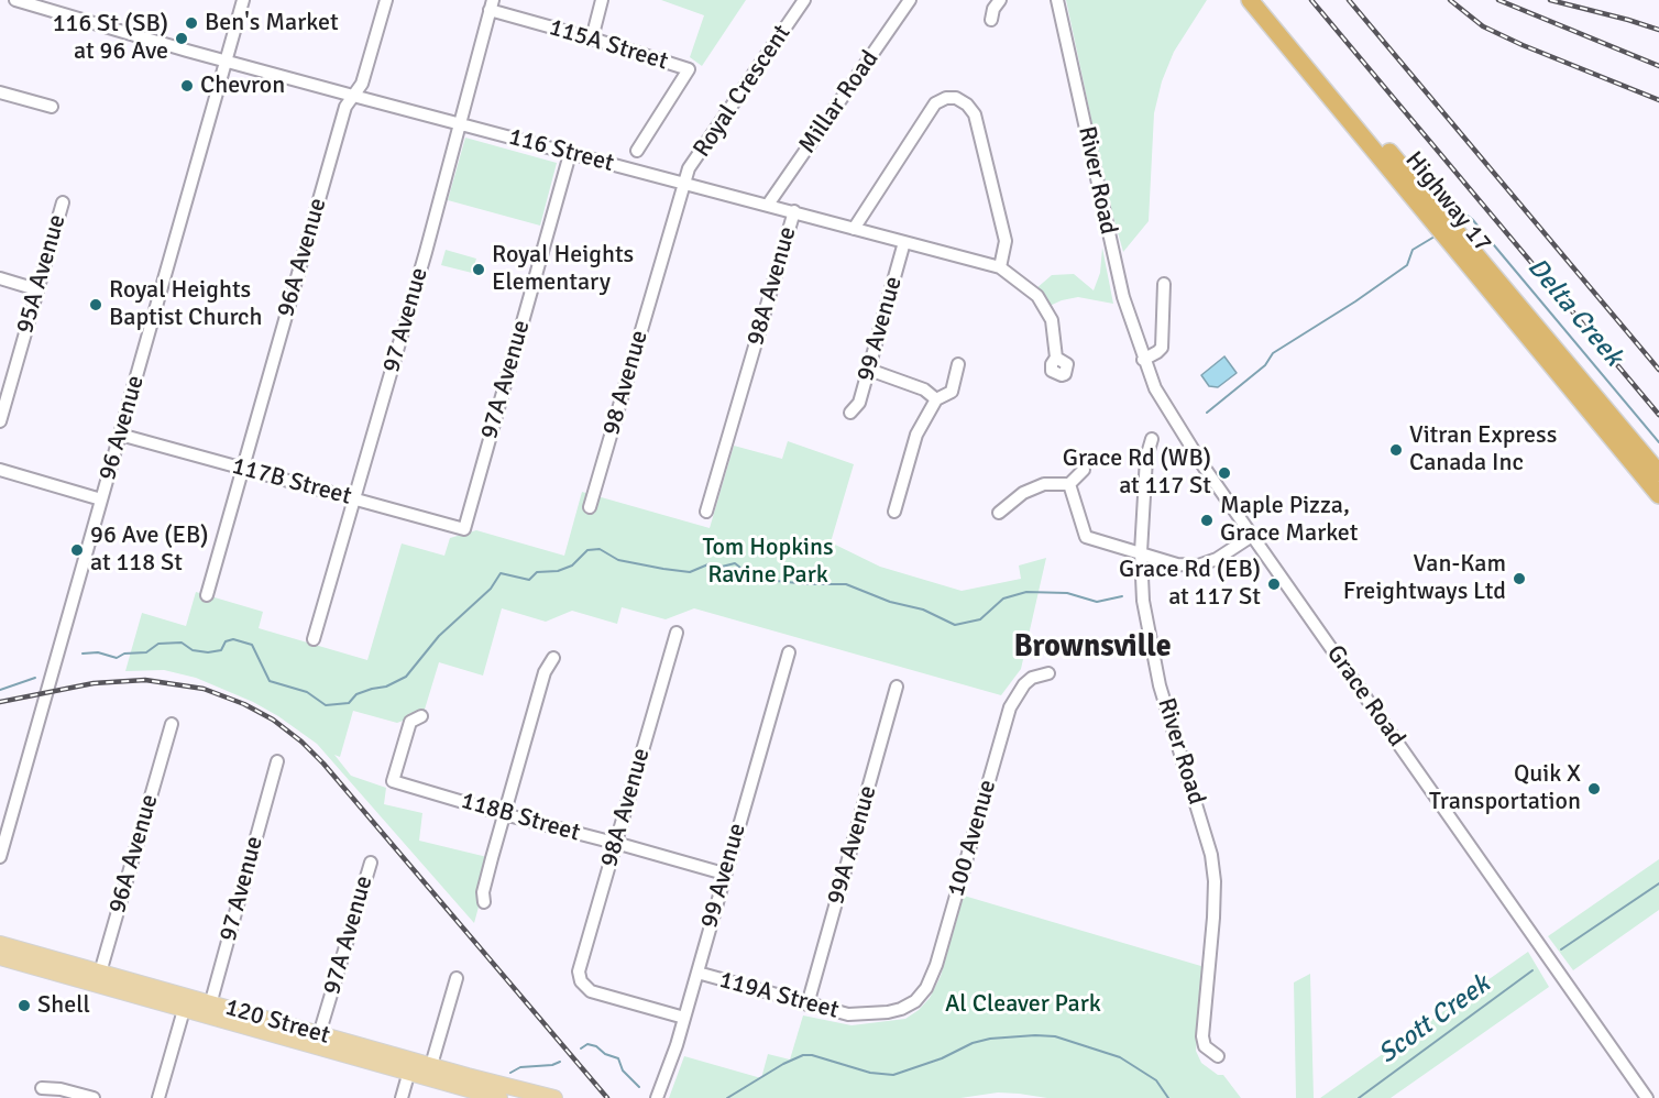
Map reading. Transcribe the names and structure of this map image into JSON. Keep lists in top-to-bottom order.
{
  "streets": {
    "highway": ["Highway 17"],
    "main road": ["120 Street"],
    "street": [
      "115A Street",
      "Royal Crescent",
      "Millar Road",
      "116 Street",
      "River Road",
      "96A Avenue",
      "95A Avenue",
      "98A Avenue",
      "97 Avenue",
      "99 Avenue",
      "97A Avenue",
      "98 Avenue",
      "96 Avenue",
      "117B Street",
      "Grace Road",
      "118B Street",
      "100 Avenue",
      "99A Avenue",
      "119A Street"
    ]
  },
  "crossings": [
    ["115A Street", "97 Avenue"],
    ["Royal Crescent", "116 Street"],
    ["Royal Crescent", "98 Avenue"],
    ["Millar Road", "116 Street"],
    ["116 Street", "96A Avenue"],
    ["116 Street", "98A Avenue"],
    ["116 Street", "97 Avenue"],
    ["116 Street", "99 Avenue"],
    ["116 Street", "97A Avenue"],
    ["116 Street", "98 Avenue"],
    ["116 Street", "96 Avenue"],
    ["River Road", "Grace Road"],
    ["96A Avenue", "117B Street"],
    ["96A Avenue", "120 Street"],
    ["98A Avenue", "99 Avenue"],
    ["98A Avenue", "118B Street"],
    ["97 Avenue", "117B Street"],
    ["97 Avenue", "120 Street"],
    ["99 Avenue", "118B Street"],
    ["99 Avenue", "119A Street"],
    ["97A Avenue", "117B Street"],
    ["97A Avenue", "120 Street"],
    ["96 Avenue", "117B Street"],
    ["100 Avenue", "119A Street"],
    ["99A Avenue", "119A Street"]
  ],
  "districts": ["Brownsville"],
  "water": ["Delta Creek", "Scott Creek"],
  "parks": ["Tom Hopkins Ravine Park", "Al Cleaver Park"],
  "places": [
    "Ben's Market",
    "116 St (SB) at 96 Ave",
    "Chevron",
    "Royal Heights Elementary",
    "Royal Heights Baptist Church",
    "Vitran Express Canada Inc",
    "Grace Rd (WB) at 117 St",
    "Maple Pizza, Grace Market",
    "96 Ave (EB) at 118 St",
    "Van-Kam Freightways Ltd",
    "Grace Rd (EB) at 117 St",
    "Quik X Transportation",
    "Shell"
  ]
}
